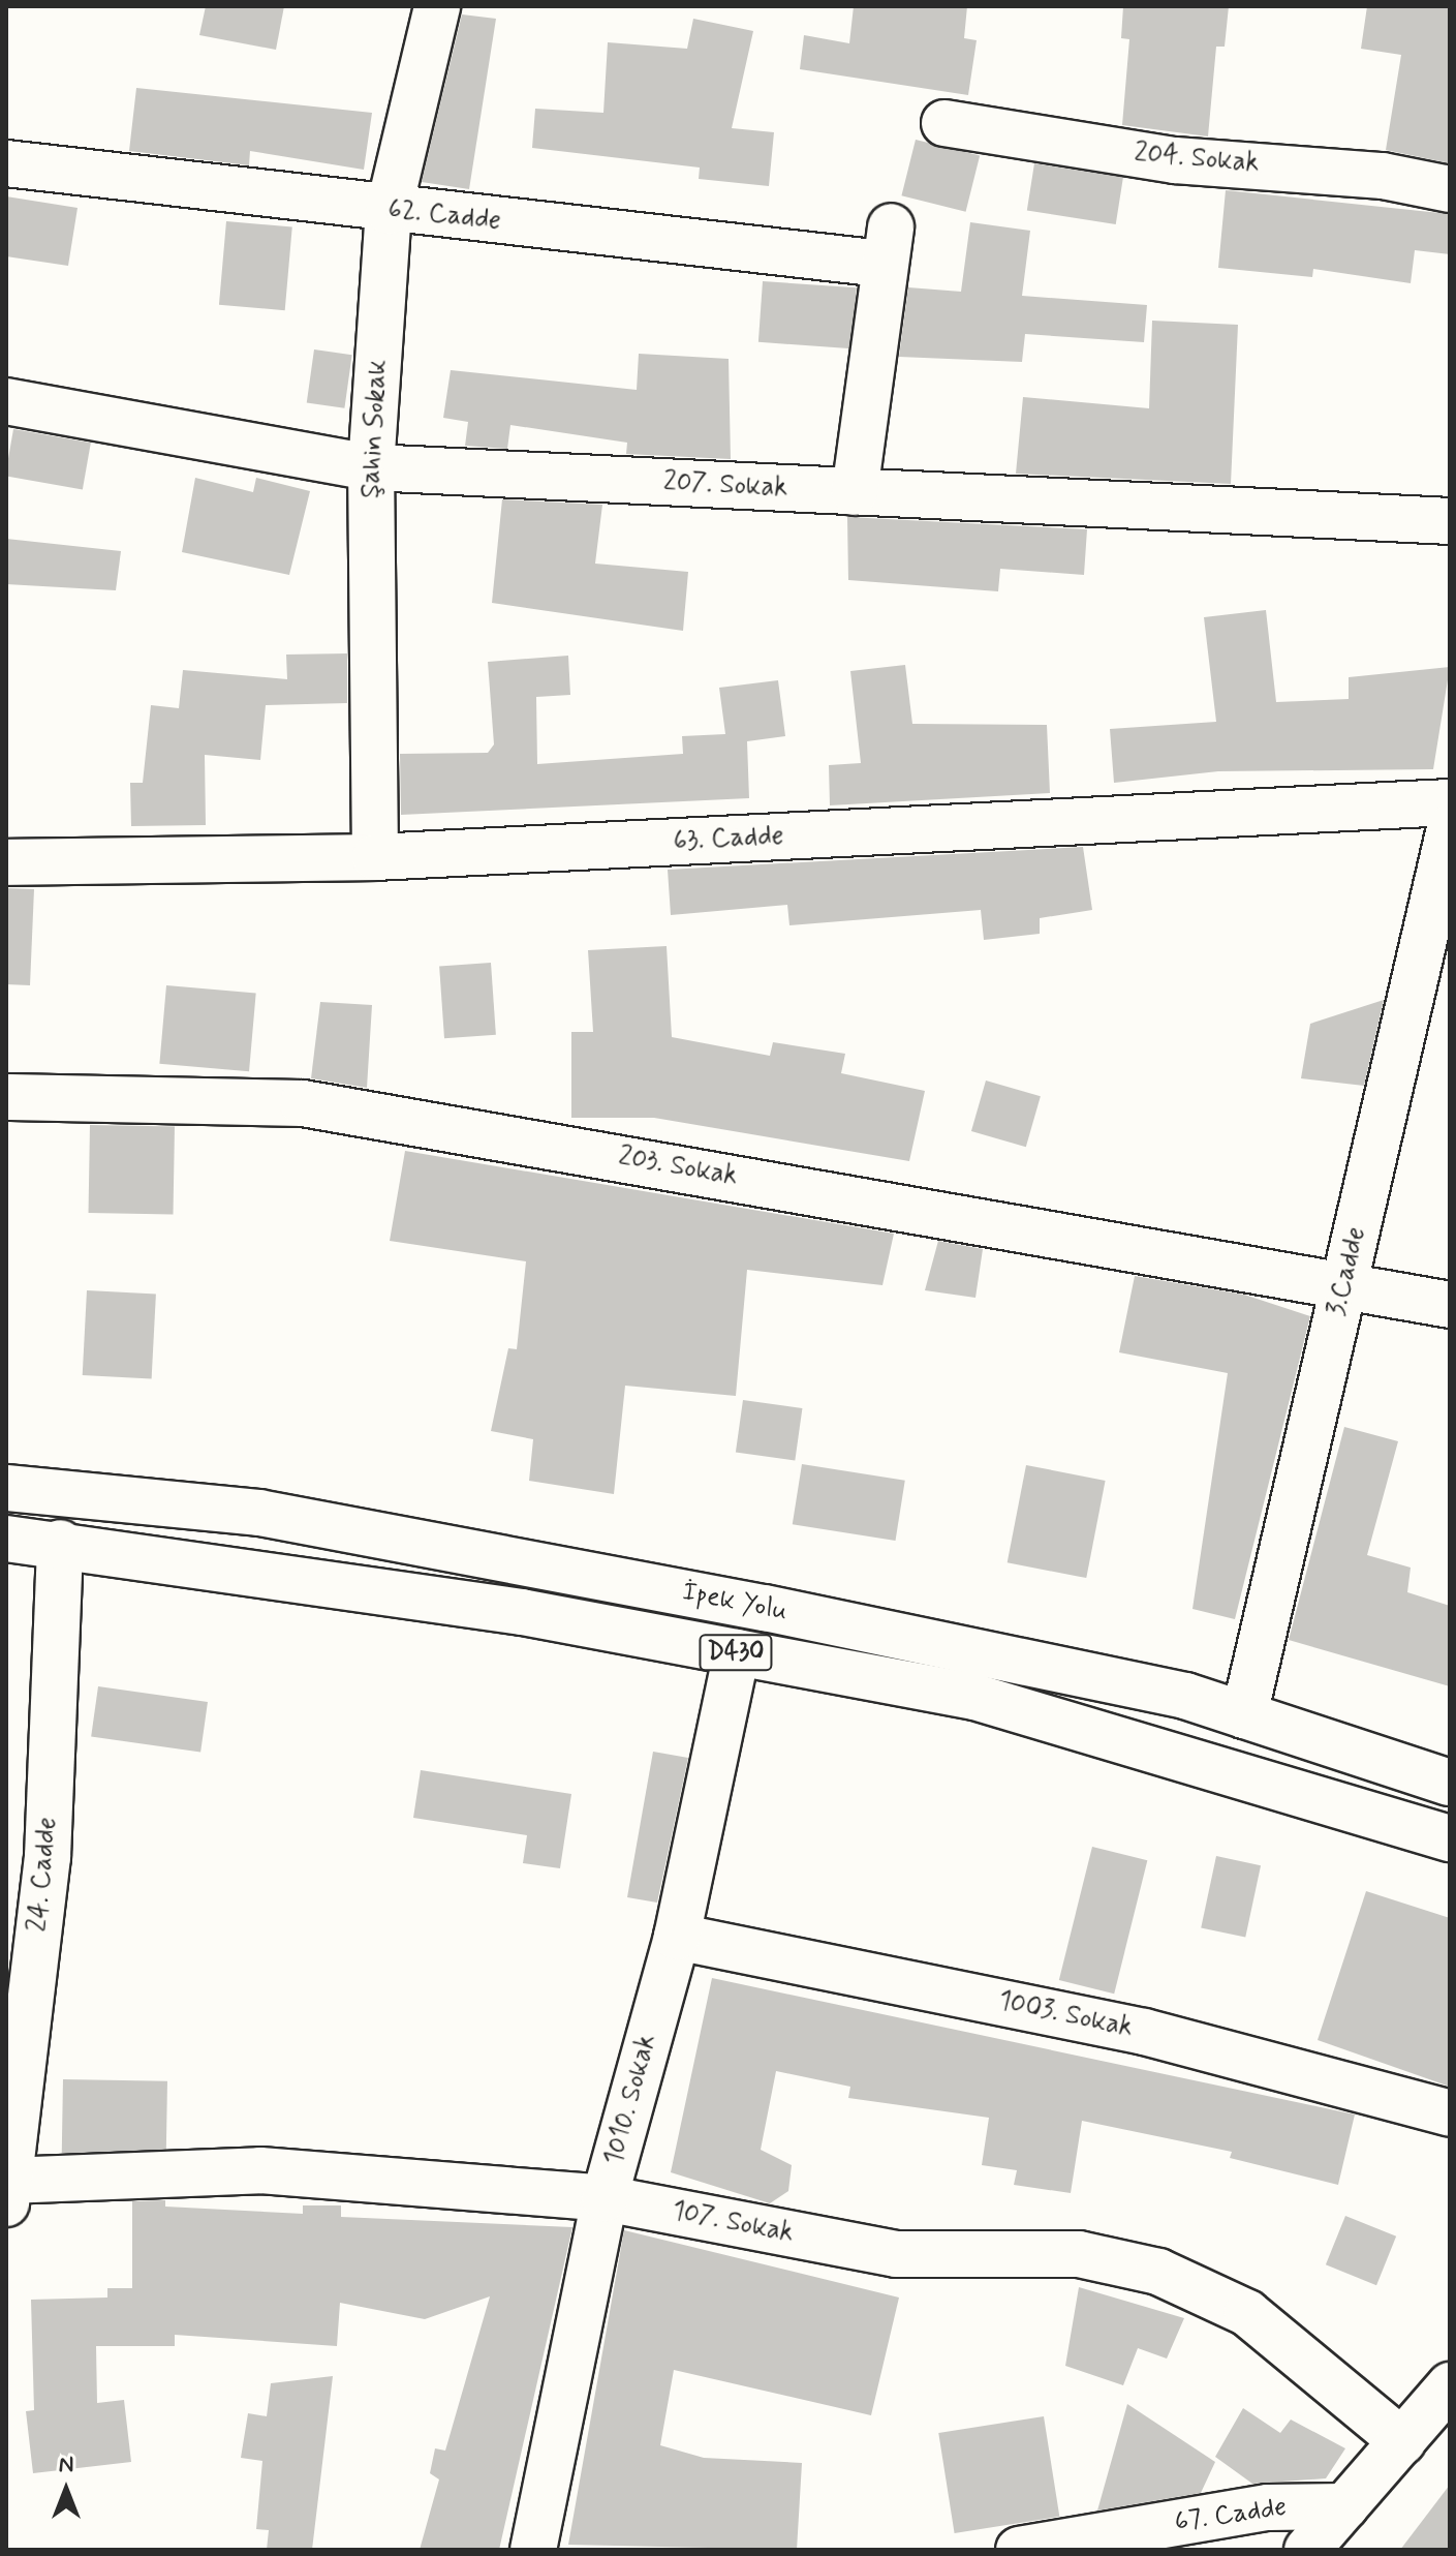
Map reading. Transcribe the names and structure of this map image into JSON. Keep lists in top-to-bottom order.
{
  "streets": {
    "main road": [
      "204. Sokak",
      "62. Cadde",
      "Şahin Sokak",
      "207. Sokak",
      "63. Cadde",
      "203. Sokak",
      "3.Cadde",
      "İpek Yolu",
      "D430",
      "24. Cadde",
      "1003. Sokak",
      "1010. Sokak",
      "107. Sokak",
      "67. Cadde"
    ]
  },
  "crossings": [
    ["62. Cadde", "Şahin Sokak"],
    ["62. Cadde", "207. Sokak"],
    ["Şahin Sokak", "207. Sokak"],
    ["Şahin Sokak", "63. Cadde"],
    ["203. Sokak", "3.Cadde"],
    ["3.Cadde", "İpek Yolu"],
    ["D430", "24. Cadde"],
    ["D430", "1010. Sokak"],
    ["24. Cadde", "107. Sokak"],
    ["1003. Sokak", "1010. Sokak"],
    ["1010. Sokak", "107. Sokak"]
  ],
  "north": "top"
}
